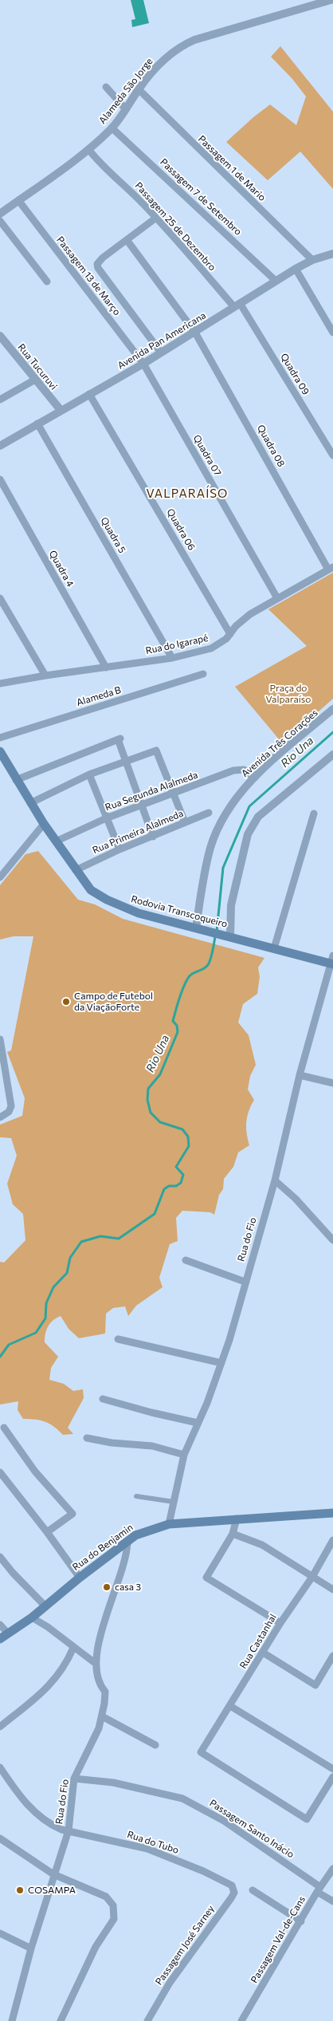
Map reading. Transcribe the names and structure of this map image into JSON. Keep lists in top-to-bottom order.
{
  "streets": {
    "main road": ["Rodovia Transcoqueiro", "Rua do Benjamin"],
    "street": [
      "Alameda São Jorge",
      "Passagem 1 de Mario",
      "Passagem 7 de Setembro",
      "Passagem 25 de Dezembro",
      "Passagem 13 de Março",
      "Avenida Pan Americana",
      "Rua Tucuruvi",
      "Quadra 09",
      "Quadra 08",
      "Quadra 07",
      "Quadra 06",
      "Quadra 5",
      "Quadra 4",
      "Rua do Igarapé",
      "Alameda B",
      "Avenida Três Corações",
      "Rua Segunda Alalmeda",
      "Rua Primeira Alalmeda",
      "Rua do Fio",
      "Rua Castanhal",
      "Passagem Santo Inácio",
      "Rua do Tubo",
      "Passagem Val-de-Cans",
      "Passagem José Sarney"
    ]
  },
  "crossings": [
    ["Alameda São Jorge", "Passagem 1 de Mario"],
    ["Alameda São Jorge", "Passagem 7 de Setembro"],
    ["Alameda São Jorge", "Passagem 25 de Dezembro"],
    ["Alameda São Jorge", "Passagem 13 de Março"],
    ["Passagem 1 de Mario", "Avenida Pan Americana"],
    ["Passagem 7 de Setembro", "Avenida Pan Americana"],
    ["Passagem 25 de Dezembro", "Avenida Pan Americana"],
    ["Passagem 25 de Dezembro", "Quadra 09"],
    ["Passagem 13 de Março", "Avenida Pan Americana"],
    ["Passagem 13 de Março", "Quadra 07"],
    ["Avenida Pan Americana", "Rua Tucuruvi"],
    ["Avenida Pan Americana", "Quadra 09"],
    ["Avenida Pan Americana", "Quadra 08"],
    ["Avenida Pan Americana", "Quadra 07"],
    ["Avenida Pan Americana", "Quadra 06"],
    ["Avenida Pan Americana", "Quadra 5"],
    ["Quadra 08", "Rua do Igarapé"],
    ["Quadra 07", "Rua do Igarapé"],
    ["Quadra 06", "Rua do Igarapé"],
    ["Quadra 5", "Rua do Igarapé"],
    ["Quadra 4", "Rua do Igarapé"],
    ["Avenida Três Corações", "Rua Segunda Alalmeda"],
    ["Avenida Três Corações", "Rodovia Transcoqueiro"],
    ["Rua Segunda Alalmeda", "Rodovia Transcoqueiro"],
    ["Rua Primeira Alalmeda", "Rodovia Transcoqueiro"],
    ["Rodovia Transcoqueiro", "Rua do Fio"],
    ["Rua do Fio", "Rua do Benjamin"],
    ["Rua do Fio", "Passagem Santo Inácio"],
    ["Rua do Fio", "Rua do Tubo"],
    ["Passagem Santo Inácio", "Passagem Val-de-Cans"],
    ["Rua do Tubo", "Passagem José Sarney"]
  ],
  "districts": ["VALPARAÍSO"],
  "water": ["Rio Una"],
  "parks": ["Praça do Valparaíso"],
  "places": ["Campo de Futebol da ViaçãoForte", "casa 3", "COSAMPA"]
}
